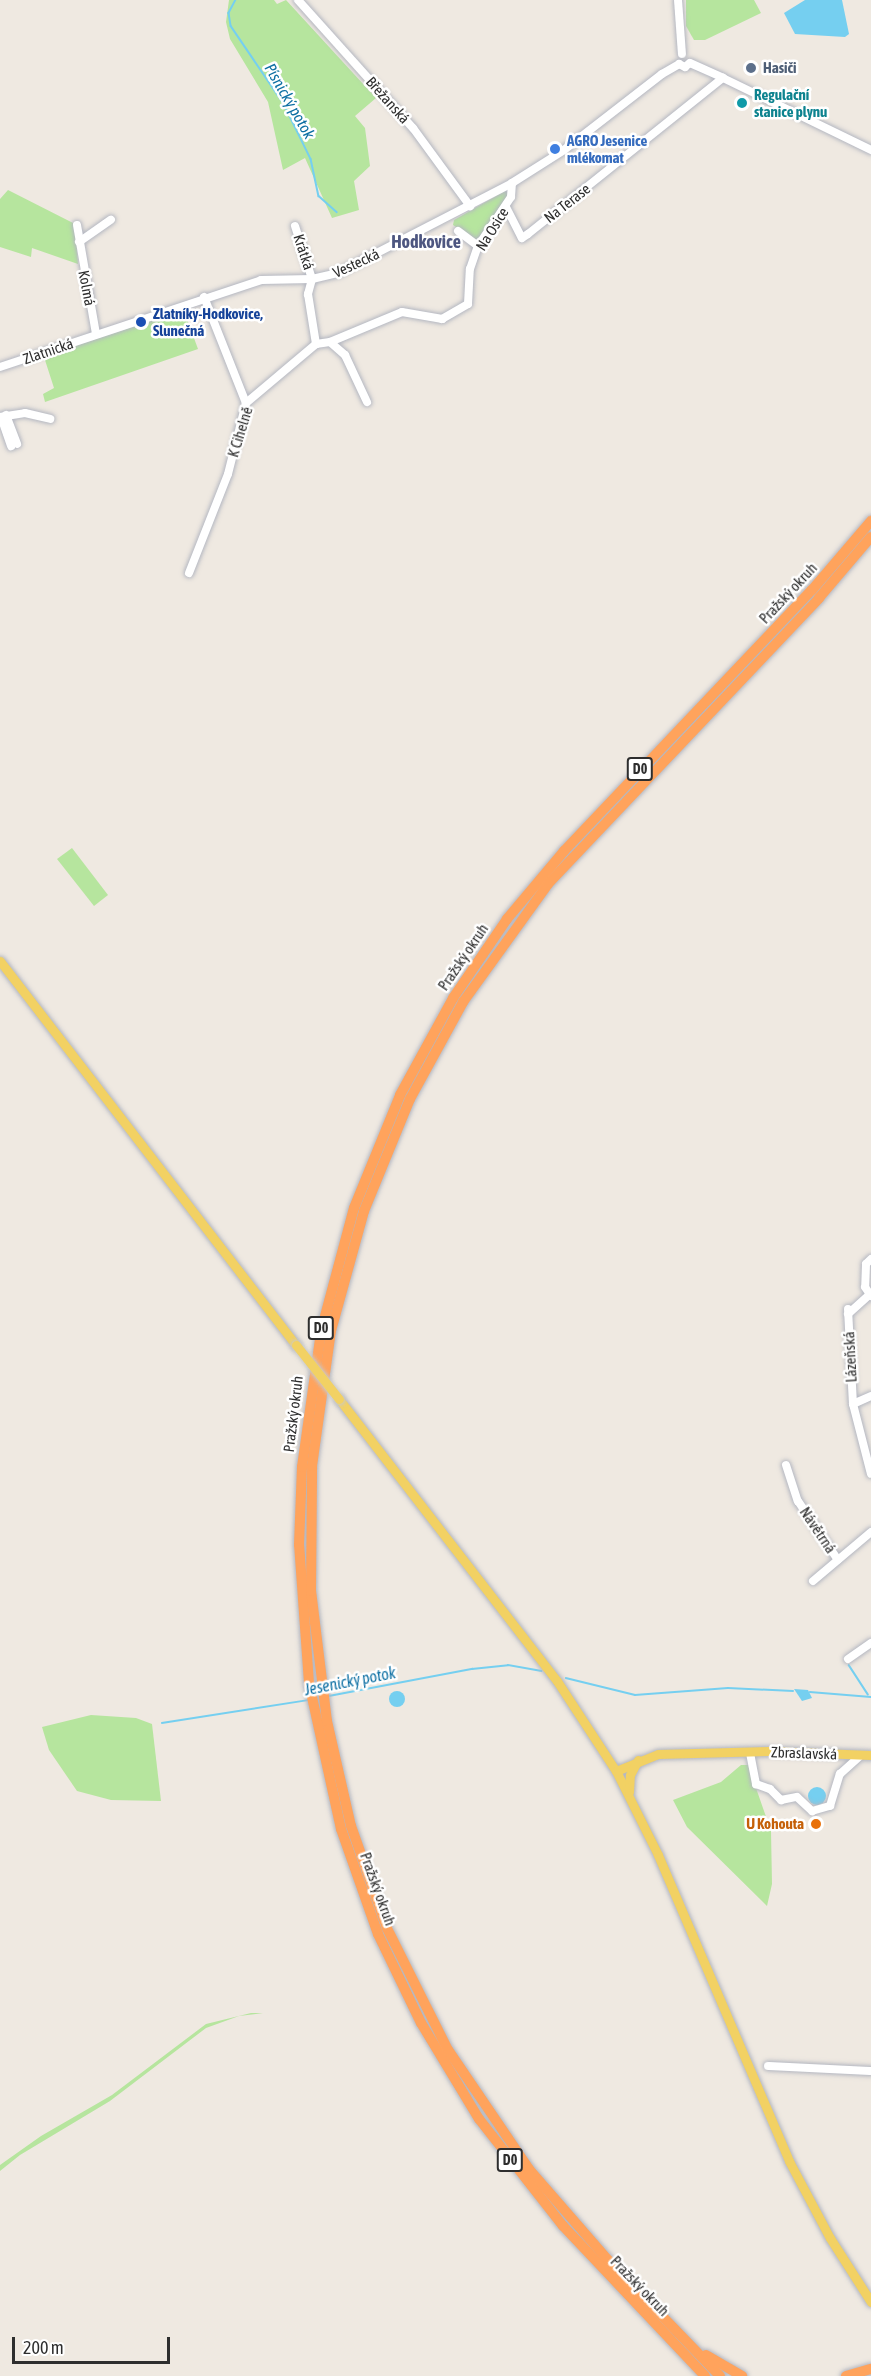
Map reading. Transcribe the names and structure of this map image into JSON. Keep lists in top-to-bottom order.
{
  "streets": {
    "highway": ["Pražský okruh", "D0"],
    "main road": ["Zbraslavská"],
    "street": [
      "Břežanská",
      "Na Terase",
      "Na Osice",
      "Krátká",
      "Vestecká",
      "Kolmá",
      "Zlatnická",
      "K Cihelně",
      "Lázeňská",
      "Návětrná"
    ]
  },
  "crossings": [
    ["Břežanská", "Vestecká"],
    ["Na Terase", "Na Osice"],
    ["Na Osice", "Vestecká"],
    ["Na Osice", "K Cihelně"],
    ["Krátká", "Vestecká"],
    ["Vestecká", "Kolmá"],
    ["Vestecká", "Zlatnická"],
    ["Kolmá", "Zlatnická"]
  ],
  "districts": ["Hodkovice"],
  "water": ["Písnický potok", "Jesenický potok"],
  "places": [
    "Hasiči",
    "Regulační stanice plynu",
    "AGRO Jesenice mlékomat",
    "Zlatníky-Hodkovice, Slunečná",
    "U Kohouta"
  ],
  "scale_bar": "200 m"
}
